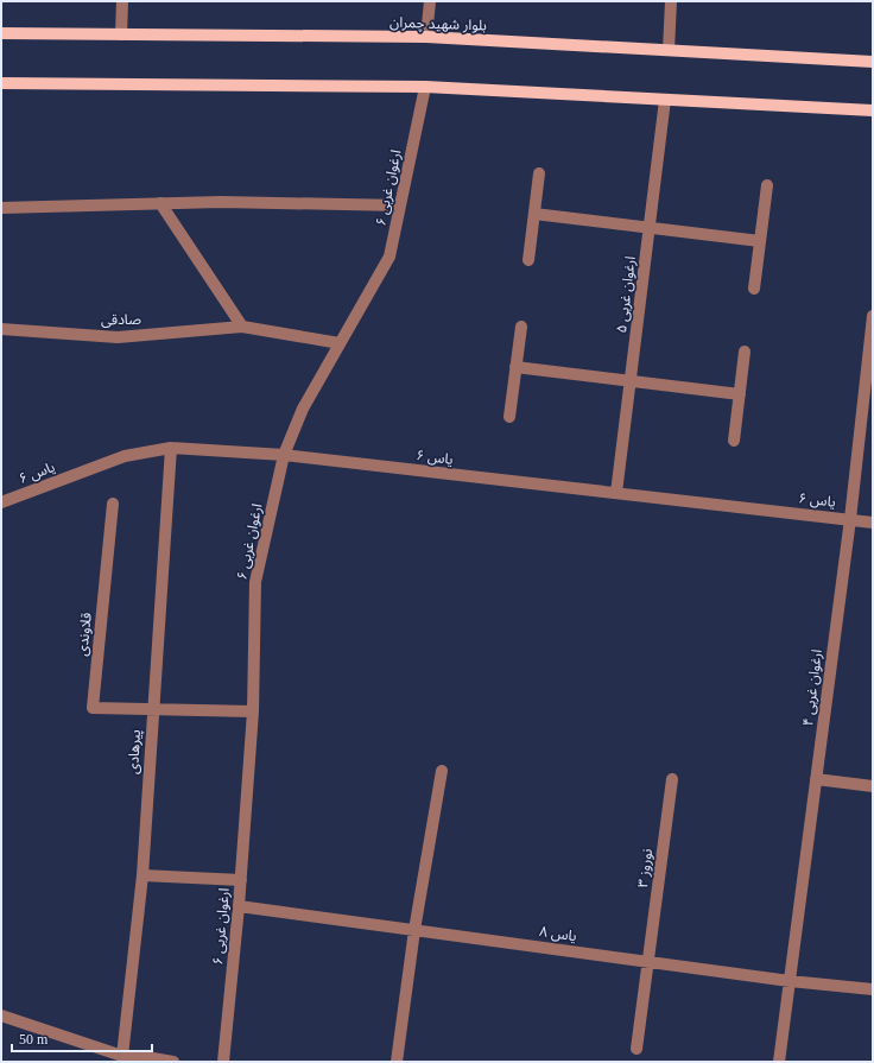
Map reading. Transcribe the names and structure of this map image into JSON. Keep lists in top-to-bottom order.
{
  "streets": {
    "main road": ["بلوار شهید چمران"],
    "street": [
      "ارغوان غربی ۶",
      "ارغوان غربی ۵",
      "صادقی",
      "یاس ۶",
      "قلاوندی",
      "ارغوان غربی ۴",
      "پیرهادی",
      "نوروز ۳",
      "یاس ۸"
    ]
  },
  "crossings": [
    ["ارغوان غربی ۶", "صادقی"],
    ["ارغوان غربی ۶", "یاس ۶"],
    ["ارغوان غربی ۶", "یاس ۸"],
    ["ارغوان غربی ۵", "یاس ۶"],
    ["یاس ۶", "ارغوان غربی ۴"],
    ["یاس ۶", "پیرهادی"],
    ["قلاوندی", "پیرهادی"],
    ["ارغوان غربی ۴", "یاس ۸"],
    ["نوروز ۳", "یاس ۸"]
  ],
  "scale_bar": "50 m"
}
